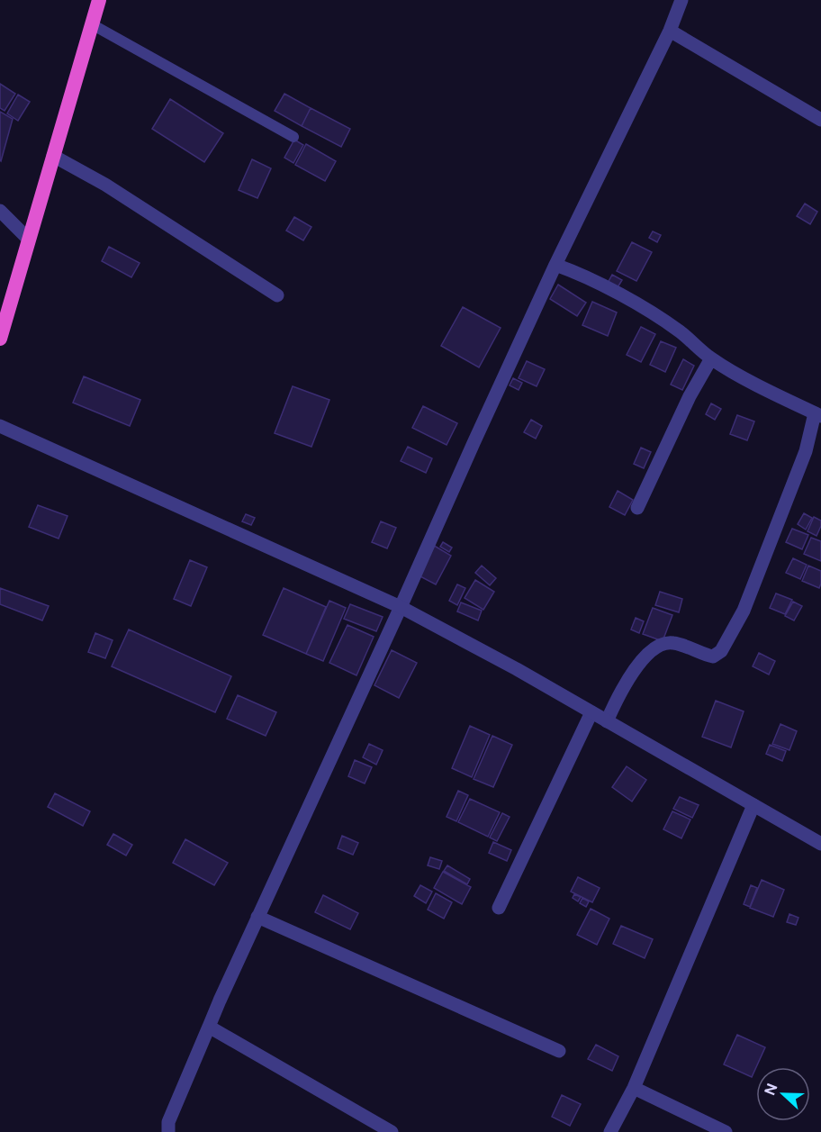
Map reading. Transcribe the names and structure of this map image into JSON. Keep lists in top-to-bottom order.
{
  "north": "left"
}
